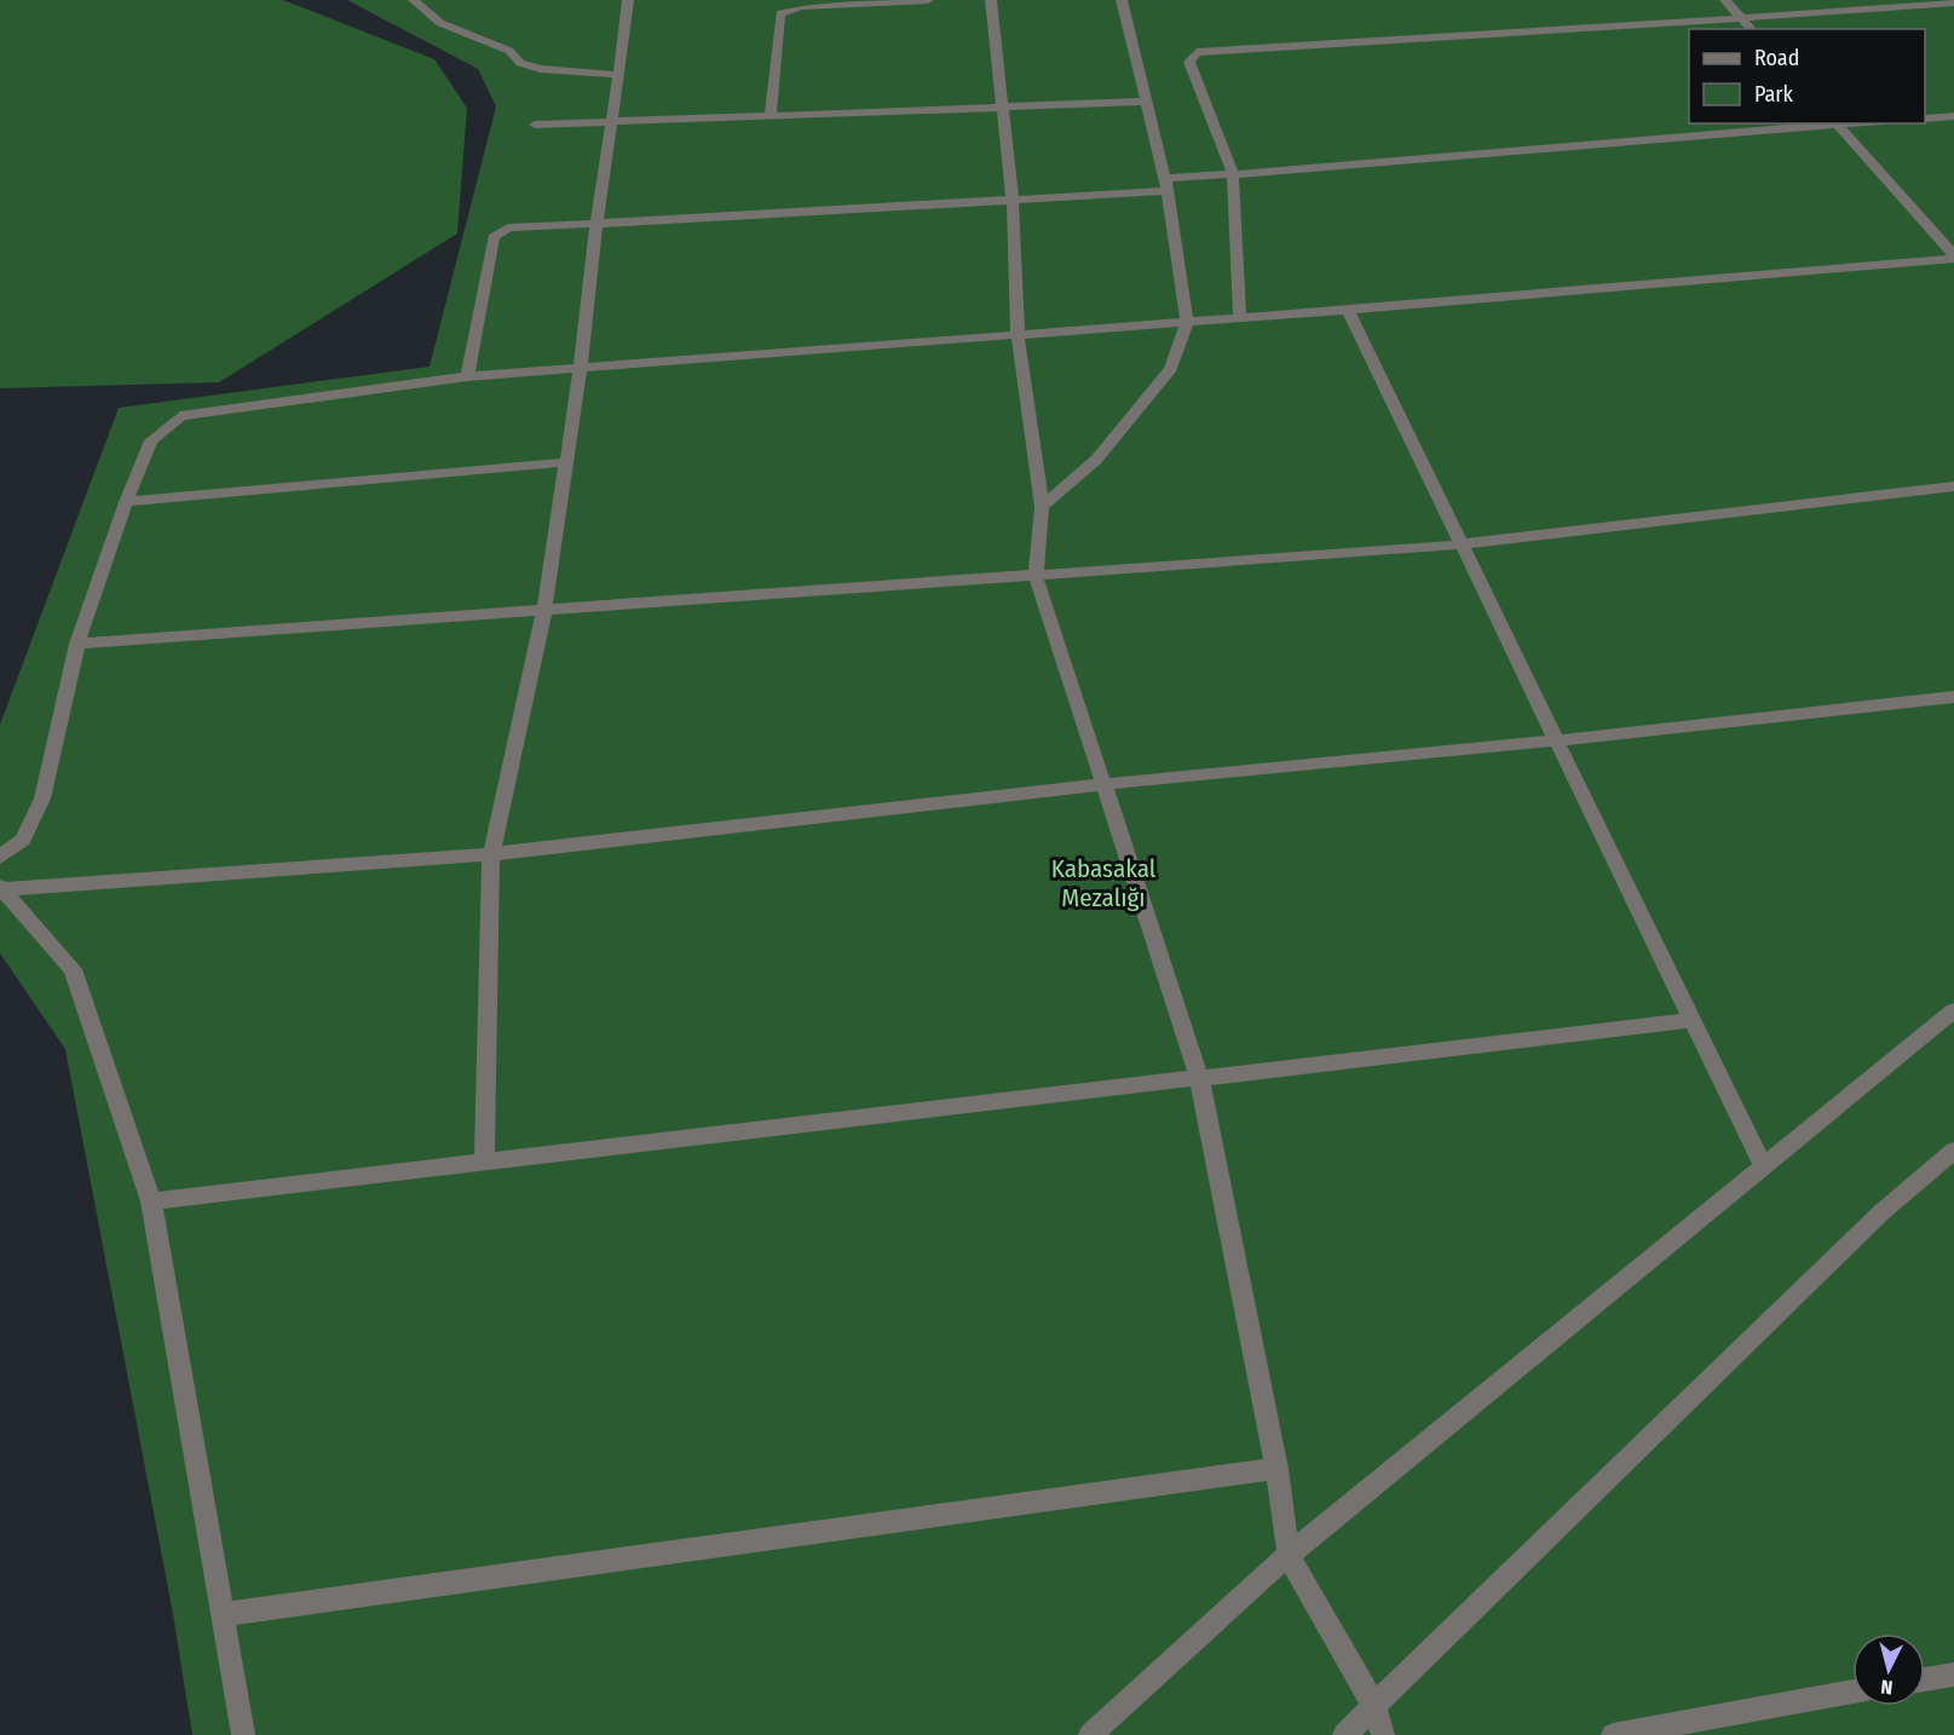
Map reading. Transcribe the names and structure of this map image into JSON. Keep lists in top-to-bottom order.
{
  "parks": ["Kabasakal Mezalığı"],
  "legend": ["Road", "Park"],
  "north": "bottom"
}
